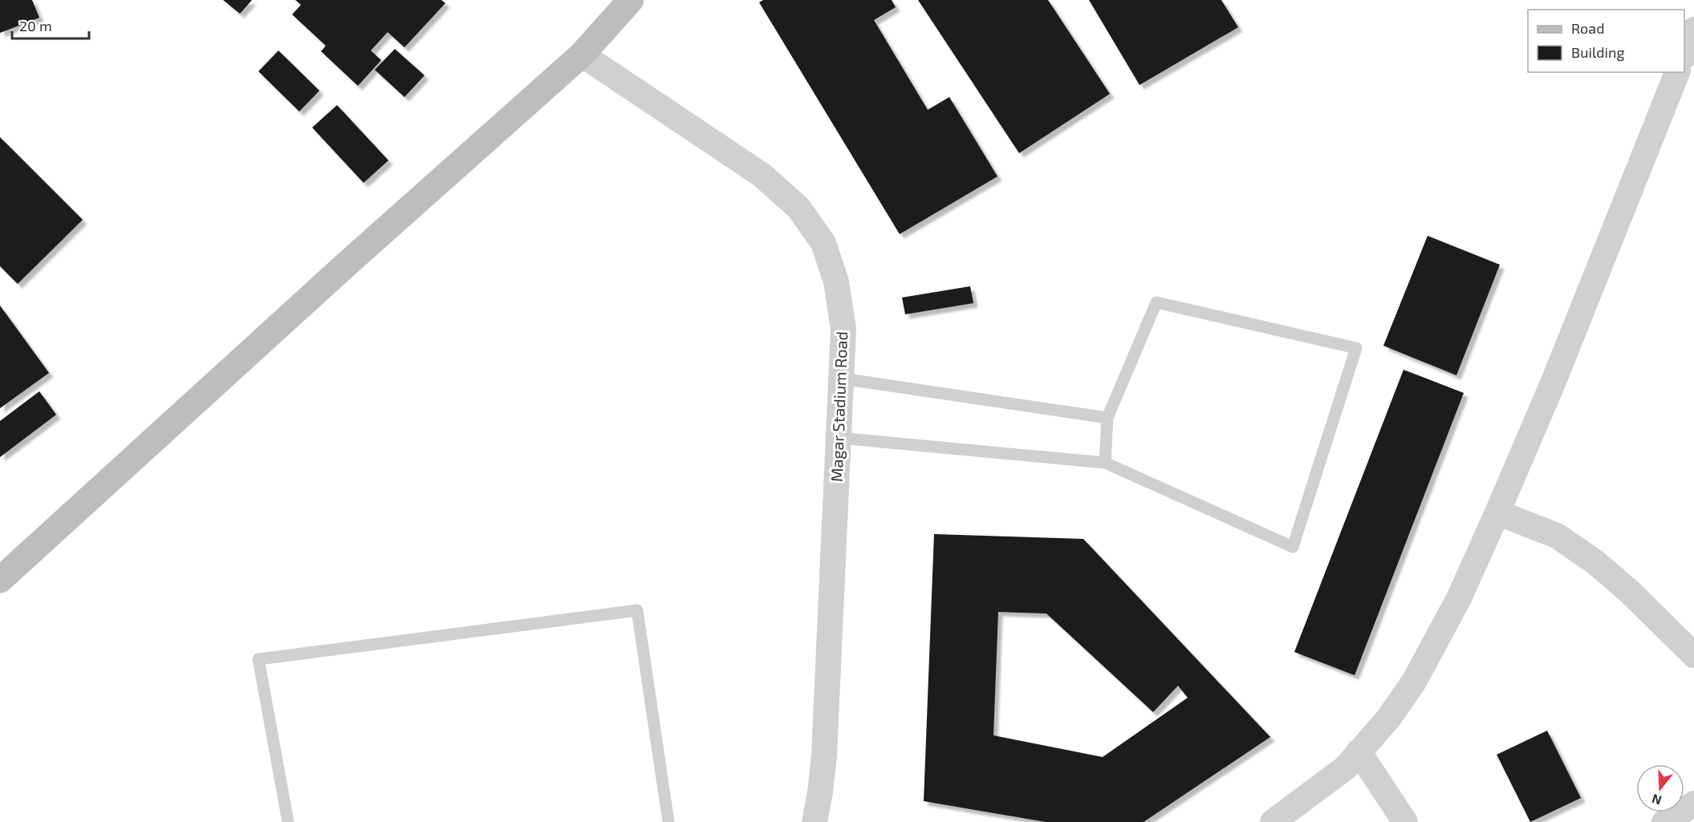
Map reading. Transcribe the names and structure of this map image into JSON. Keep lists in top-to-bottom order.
{
  "streets": {
    "street": ["Magar Stadium Road"]
  },
  "legend": ["Road", "Building"],
  "scale_bar": "20 m",
  "north": "bottom"
}
